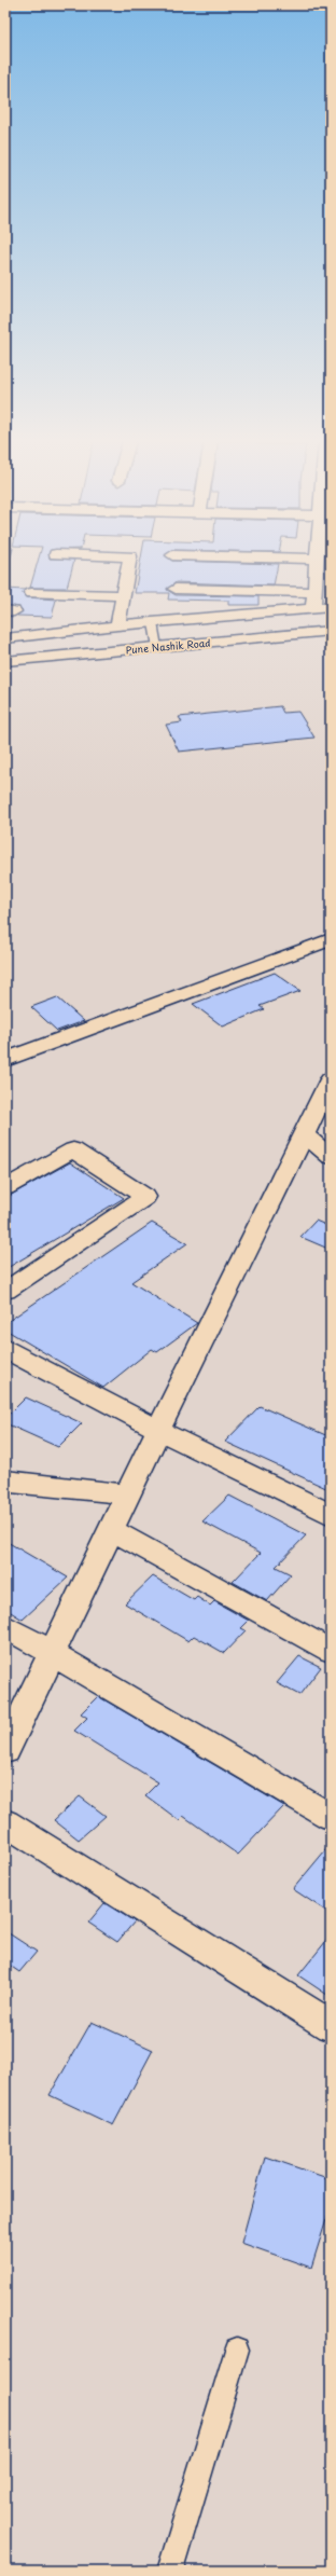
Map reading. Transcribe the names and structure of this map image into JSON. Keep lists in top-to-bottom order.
{
  "streets": {
    "main road": ["Pune Nashik Road"]
  }
}
